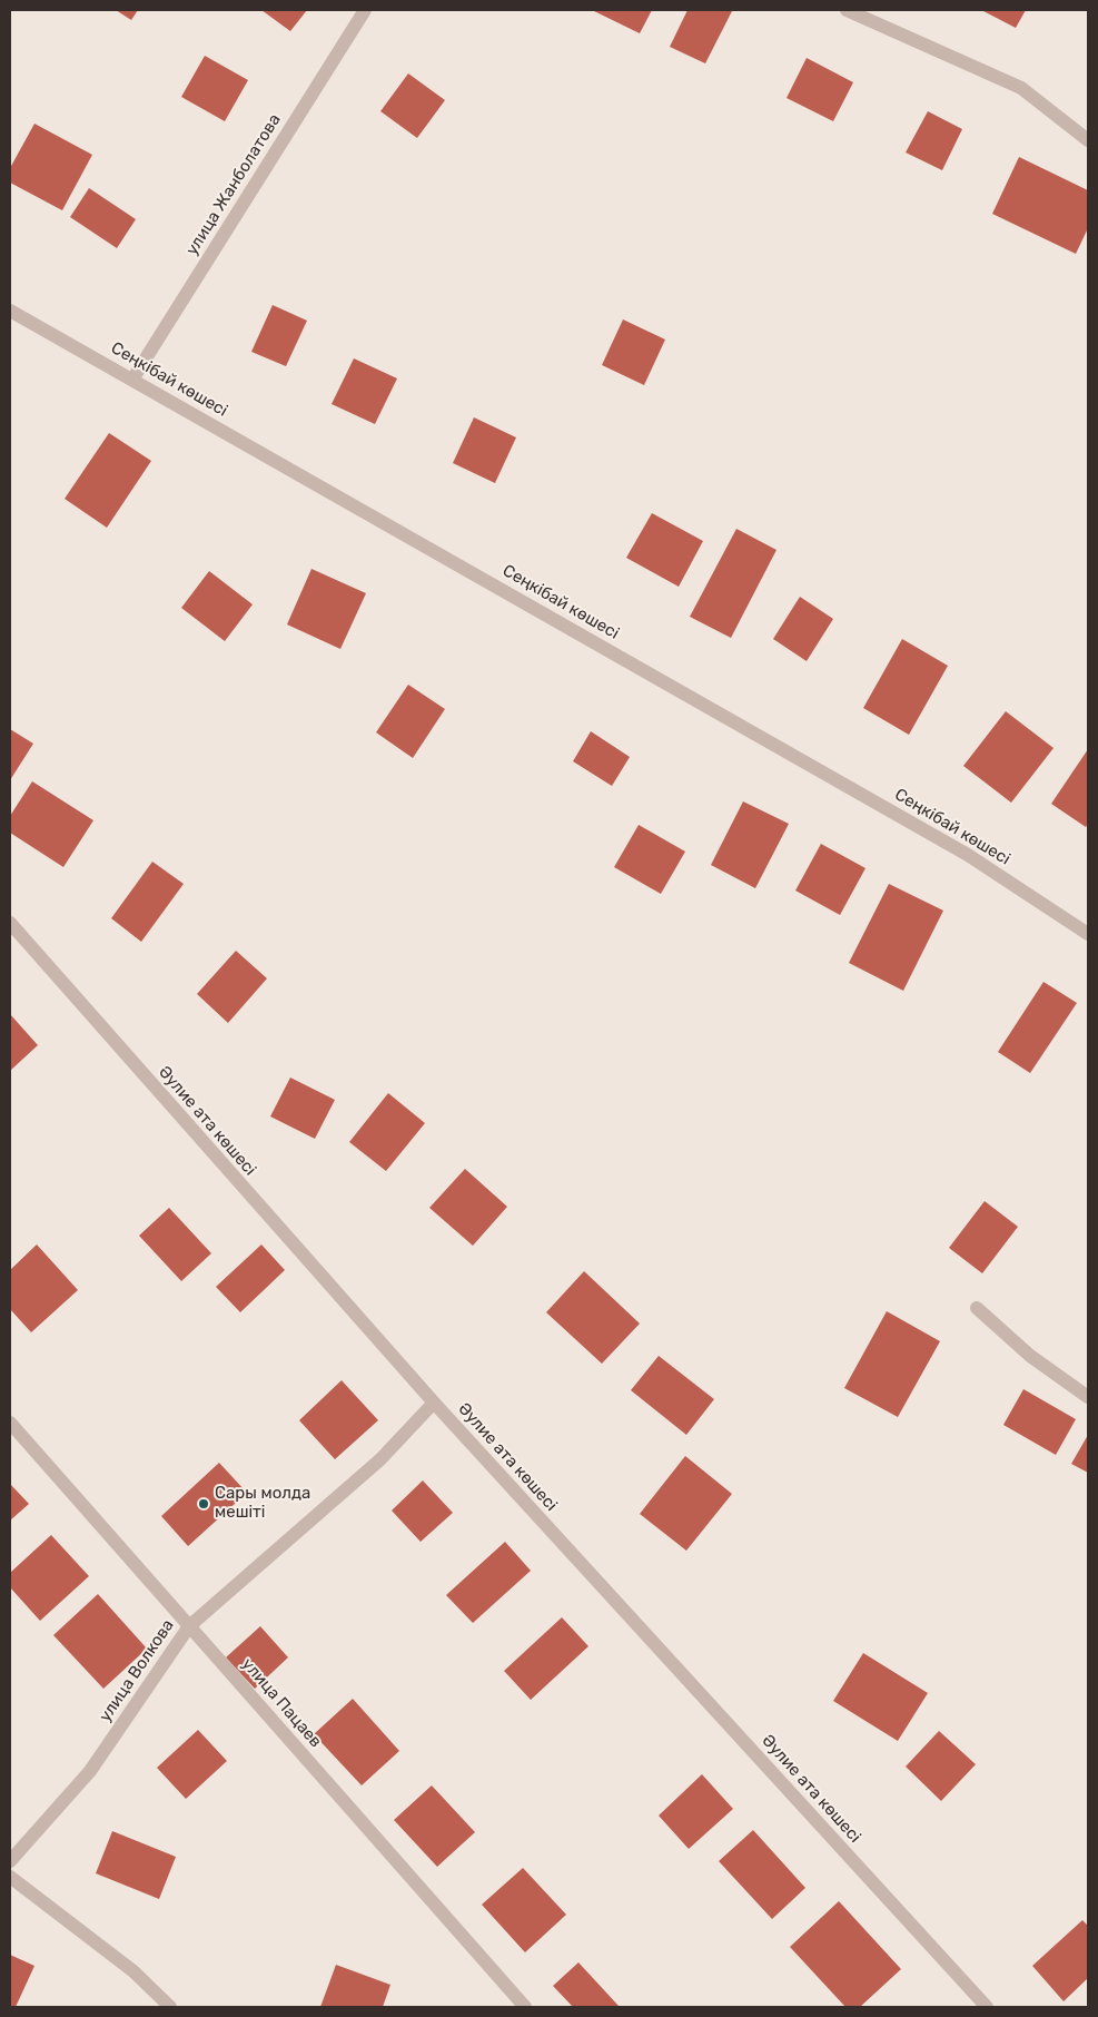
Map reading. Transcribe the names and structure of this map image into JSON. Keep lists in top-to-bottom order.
{
  "streets": {
    "street": [
      "улица Жанболатова",
      "Сеңкібай көшесі",
      "Әулие ата көшесі",
      "улица Волкова",
      "улица Пацаев"
    ]
  },
  "crossings": [
    ["улица Жанболатова", "Сеңкібай көшесі"],
    ["Әулие ата көшесі", "улица Волкова"],
    ["улица Волкова", "улица Пацаев"]
  ],
  "places": ["Сары молда мешіті"]
}
